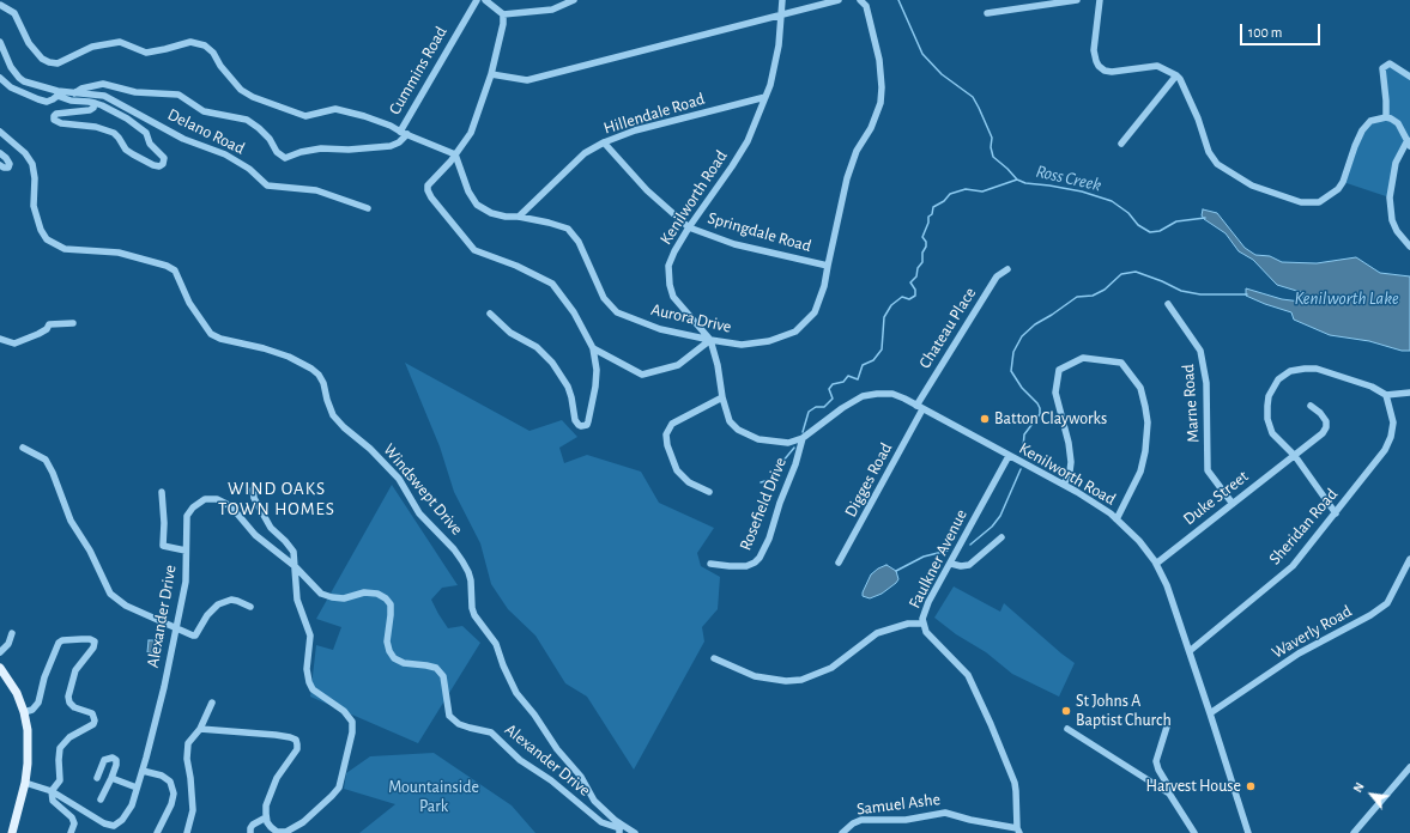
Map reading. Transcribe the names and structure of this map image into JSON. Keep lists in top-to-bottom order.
{
  "streets": {
    "street": [
      "Cummins Road",
      "Hillendale Road",
      "Delano Road",
      "Kenilworth Road",
      "Springdale Road",
      "Aurora Drive",
      "Chateau Place",
      "Marne Road",
      "Digges Road",
      "Windswept Drive",
      "Duke Street",
      "Rosefield Drive",
      "Sheridan Road",
      "Faulkner Avenue",
      "Alexander Drive",
      "Waverly Road",
      "Samuel Ashe"
    ]
  },
  "crossings": [
    ["Hillendale Road", "Kenilworth Road"],
    ["Hillendale Road", "Springdale Road"],
    ["Hillendale Road", "Aurora Drive"],
    ["Kenilworth Road", "Springdale Road"],
    ["Kenilworth Road", "Aurora Drive"],
    ["Kenilworth Road", "Chateau Place"],
    ["Kenilworth Road", "Digges Road"],
    ["Kenilworth Road", "Duke Street"],
    ["Kenilworth Road", "Rosefield Drive"],
    ["Kenilworth Road", "Sheridan Road"],
    ["Kenilworth Road", "Faulkner Avenue"],
    ["Kenilworth Road", "Waverly Road"],
    ["Springdale Road", "Aurora Drive"],
    ["Marne Road", "Duke Street"],
    ["Windswept Drive", "Alexander Drive"],
    ["Faulkner Avenue", "Samuel Ashe"]
  ],
  "districts": ["WIND OAKS TOWN HOMES"],
  "water": ["Ross Creek", "Kenilworth Lake"],
  "parks": ["Mountainside Park"],
  "places": ["Batton Clayworks", "St Johns A Baptist Church", "Harvest House"],
  "scale_bar": "100 m",
  "north": "top left"
}
